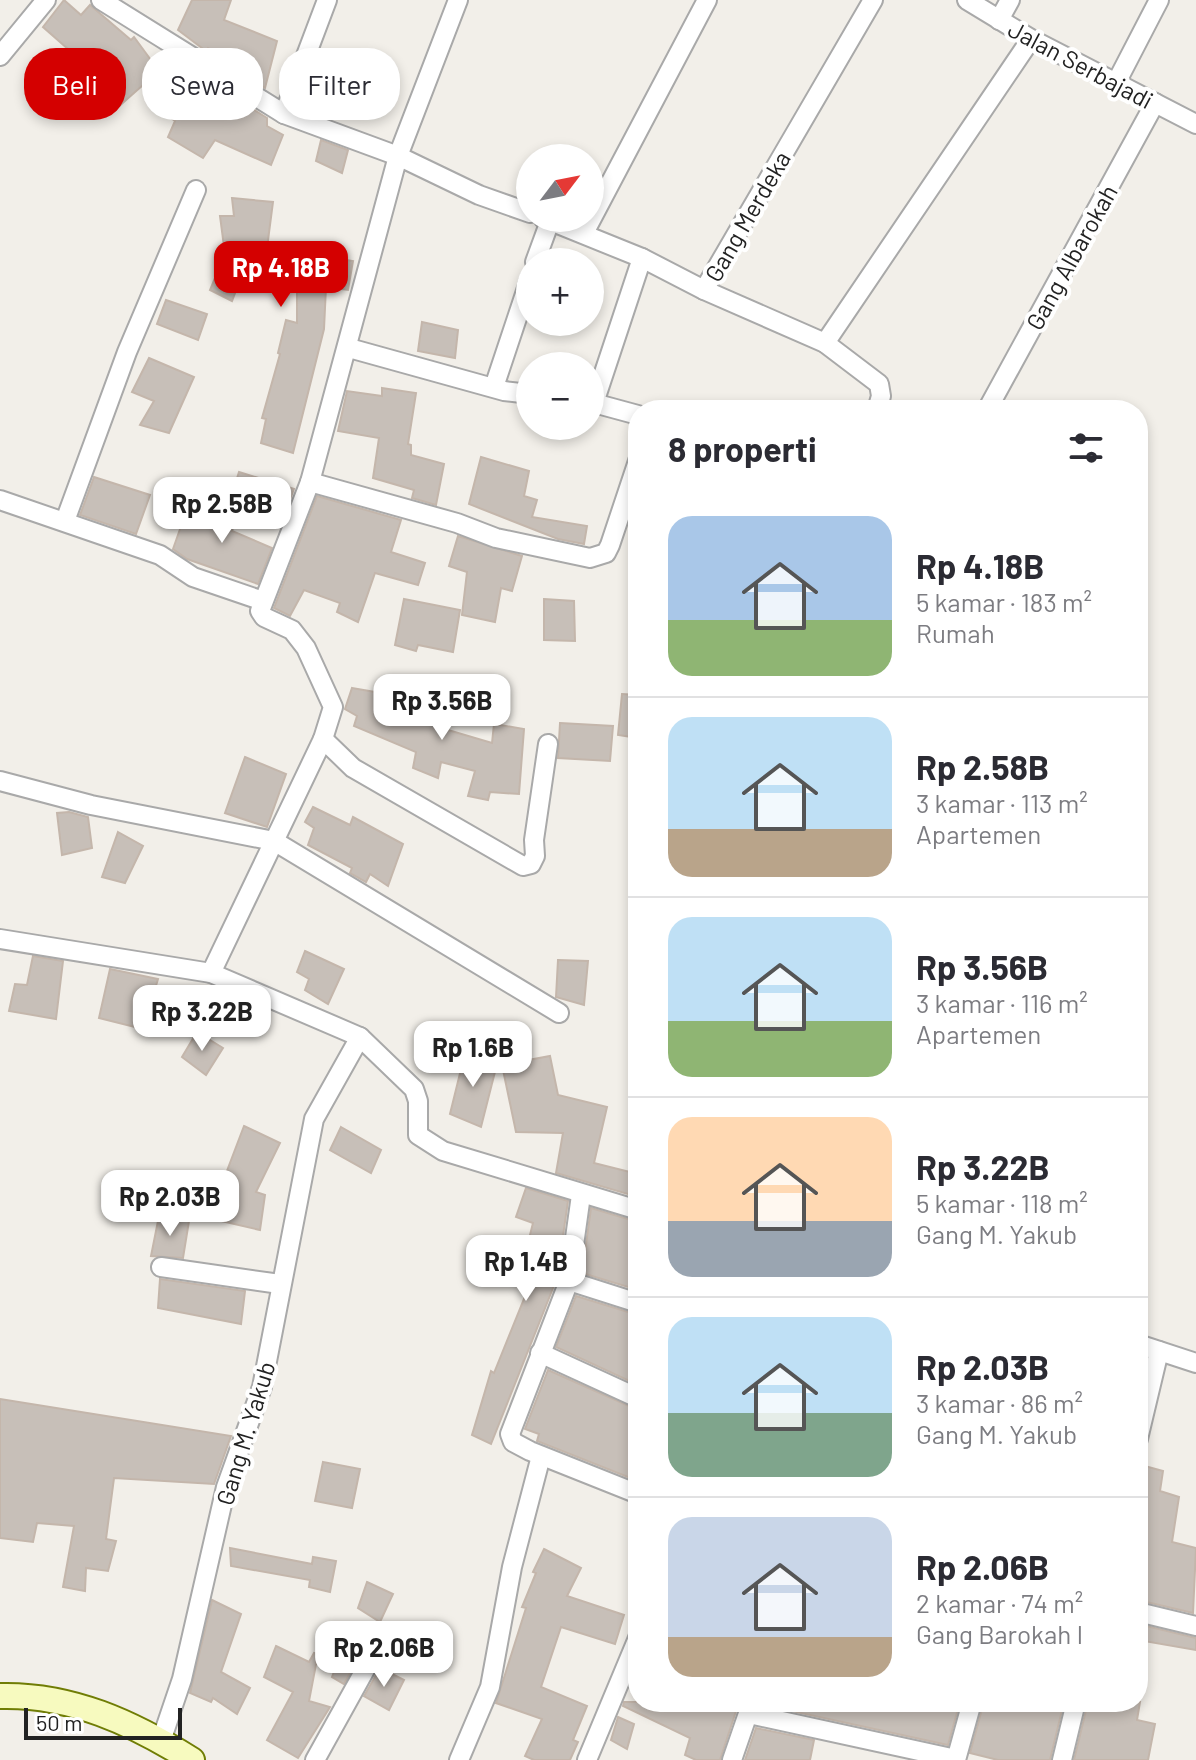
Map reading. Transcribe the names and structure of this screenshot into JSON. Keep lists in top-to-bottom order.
{
  "streets": {
    "street": [
      "Jalan Serbajadi",
      "Gang Merdeka",
      "Gang Albarokah",
      "Gang M. Yakub"
    ]
  },
  "crossings": [
    ["Jalan Serbajadi", "Gang Albarokah"]
  ],
  "scale_bar": "50 m",
  "north": "top right",
  "page": {
    "chip": ["Beli", "Sewa", "Filter"],
    "map_buttons": ["+", "−"],
    "price": [
      "Rp 4.18B",
      "Rp 2.58B",
      "Rp 3.56B",
      "Rp 3.22B",
      "Rp 1.6B",
      "Rp 2.03B",
      "Rp 1.4B",
      "Rp 2.06B"
    ],
    "heading": "8 properti",
    "list": [
      {
        "name": "Rp 4.18B",
        "note": "5 kamar · 183 m² · Rumah"
      },
      {
        "name": "Rp 2.58B",
        "note": "3 kamar · 113 m² · Apartemen"
      },
      {
        "name": "Rp 3.56B",
        "note": "3 kamar · 116 m² · Apartemen"
      },
      {
        "name": "Rp 3.22B",
        "note": "5 kamar · 118 m² · Gang M. Yakub"
      },
      {
        "name": "Rp 2.03B",
        "note": "3 kamar · 86 m² · Gang M. Yakub"
      },
      {
        "name": "Rp 2.06B",
        "note": "2 kamar · 74 m² · Gang Barokah I"
      }
    ],
    "scale": "50 m"
  }
}
